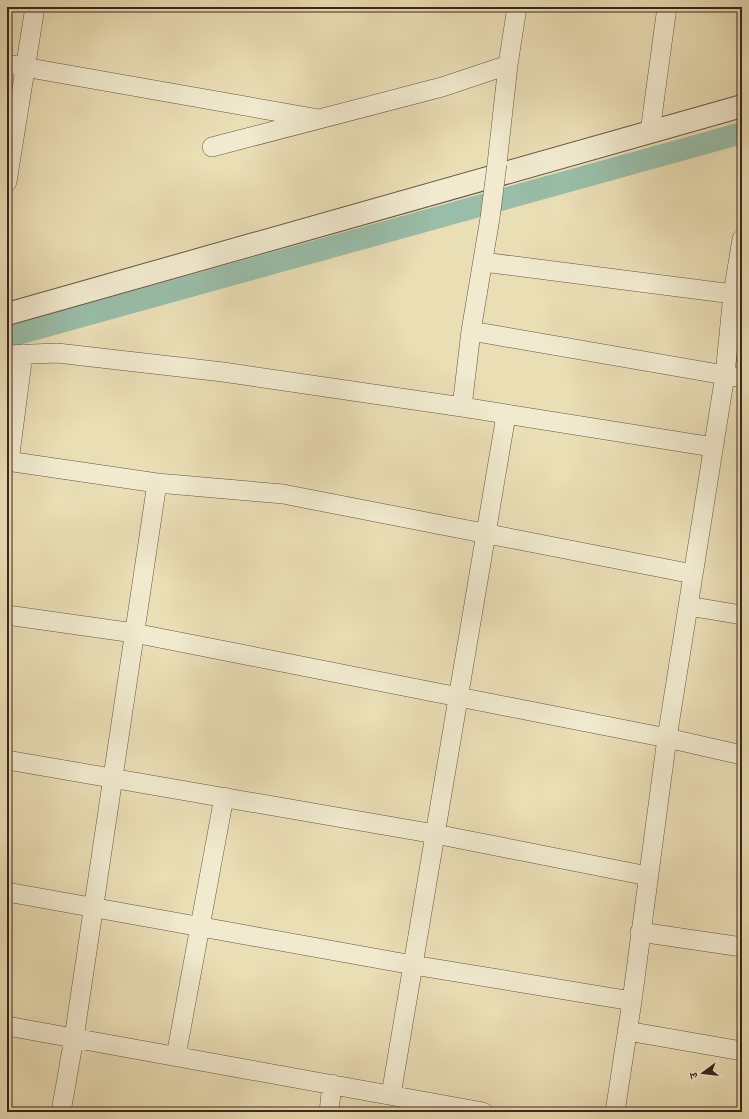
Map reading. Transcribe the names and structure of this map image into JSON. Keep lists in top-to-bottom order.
{
  "north": "left"
}
